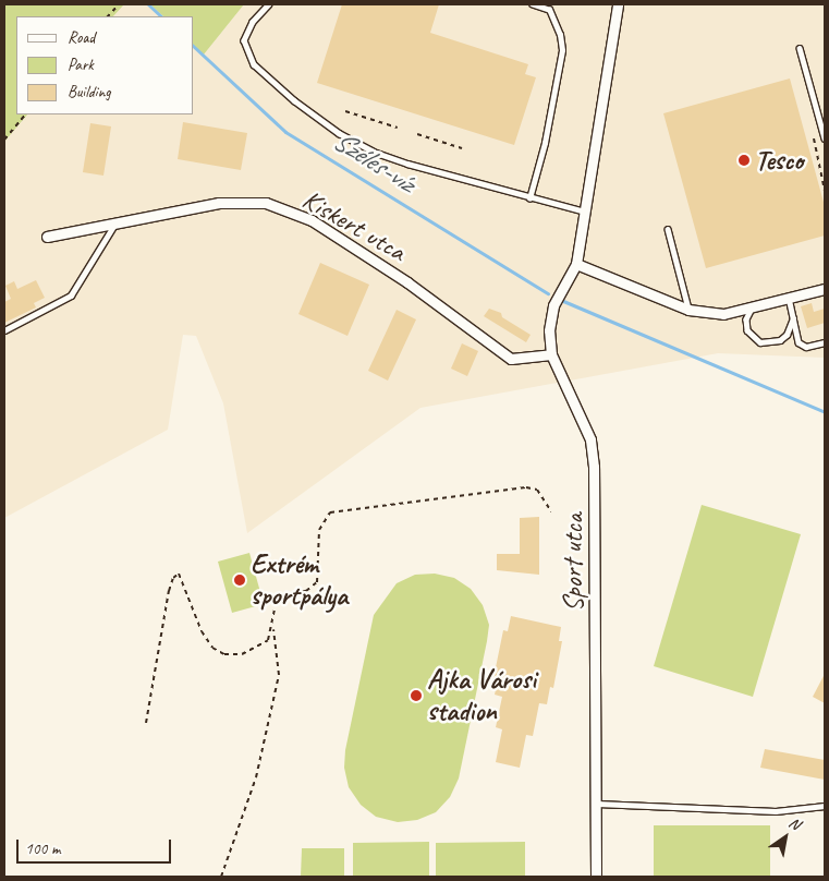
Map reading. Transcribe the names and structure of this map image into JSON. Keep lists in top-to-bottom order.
{
  "streets": {
    "street": ["Kiskert utca", "Sport utca"]
  },
  "crossings": [
    ["Kiskert utca", "Sport utca"]
  ],
  "water": ["Széles-víz"],
  "places": ["Tesco", "Extrém sportpálya", "Ajka Városi stadion"],
  "legend": ["Road", "Park", "Building"],
  "scale_bar": "100 m",
  "north": "top right"
}
